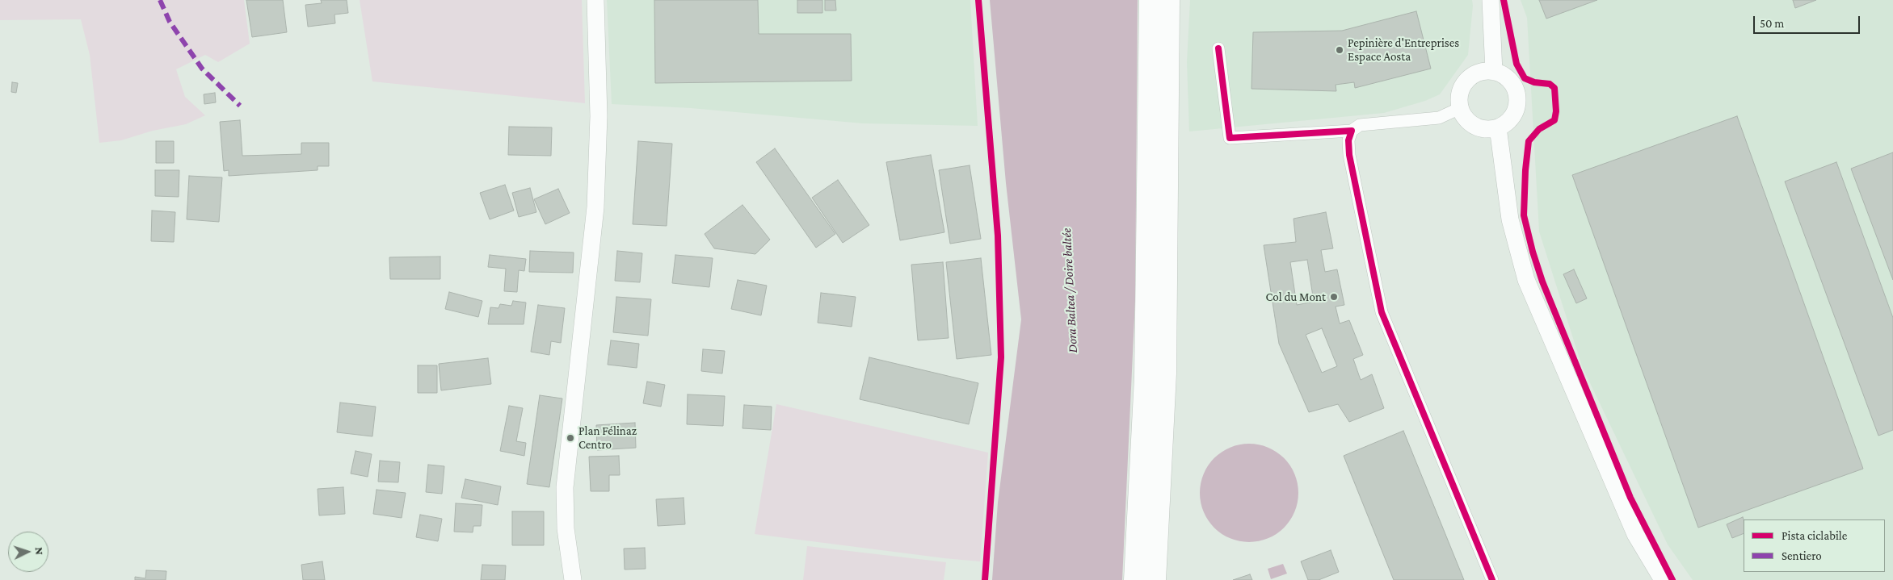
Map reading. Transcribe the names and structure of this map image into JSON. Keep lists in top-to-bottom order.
{
  "water": ["Dora Baltea / Doire baltée"],
  "places": ["Pepinière d'Entreprises Espace Aosta", "Col du Mont", "Plan Félinaz Centro"],
  "legend": ["Pista ciclabile", "Sentiero"],
  "scale_bar": "50 m",
  "north": "right"
}
